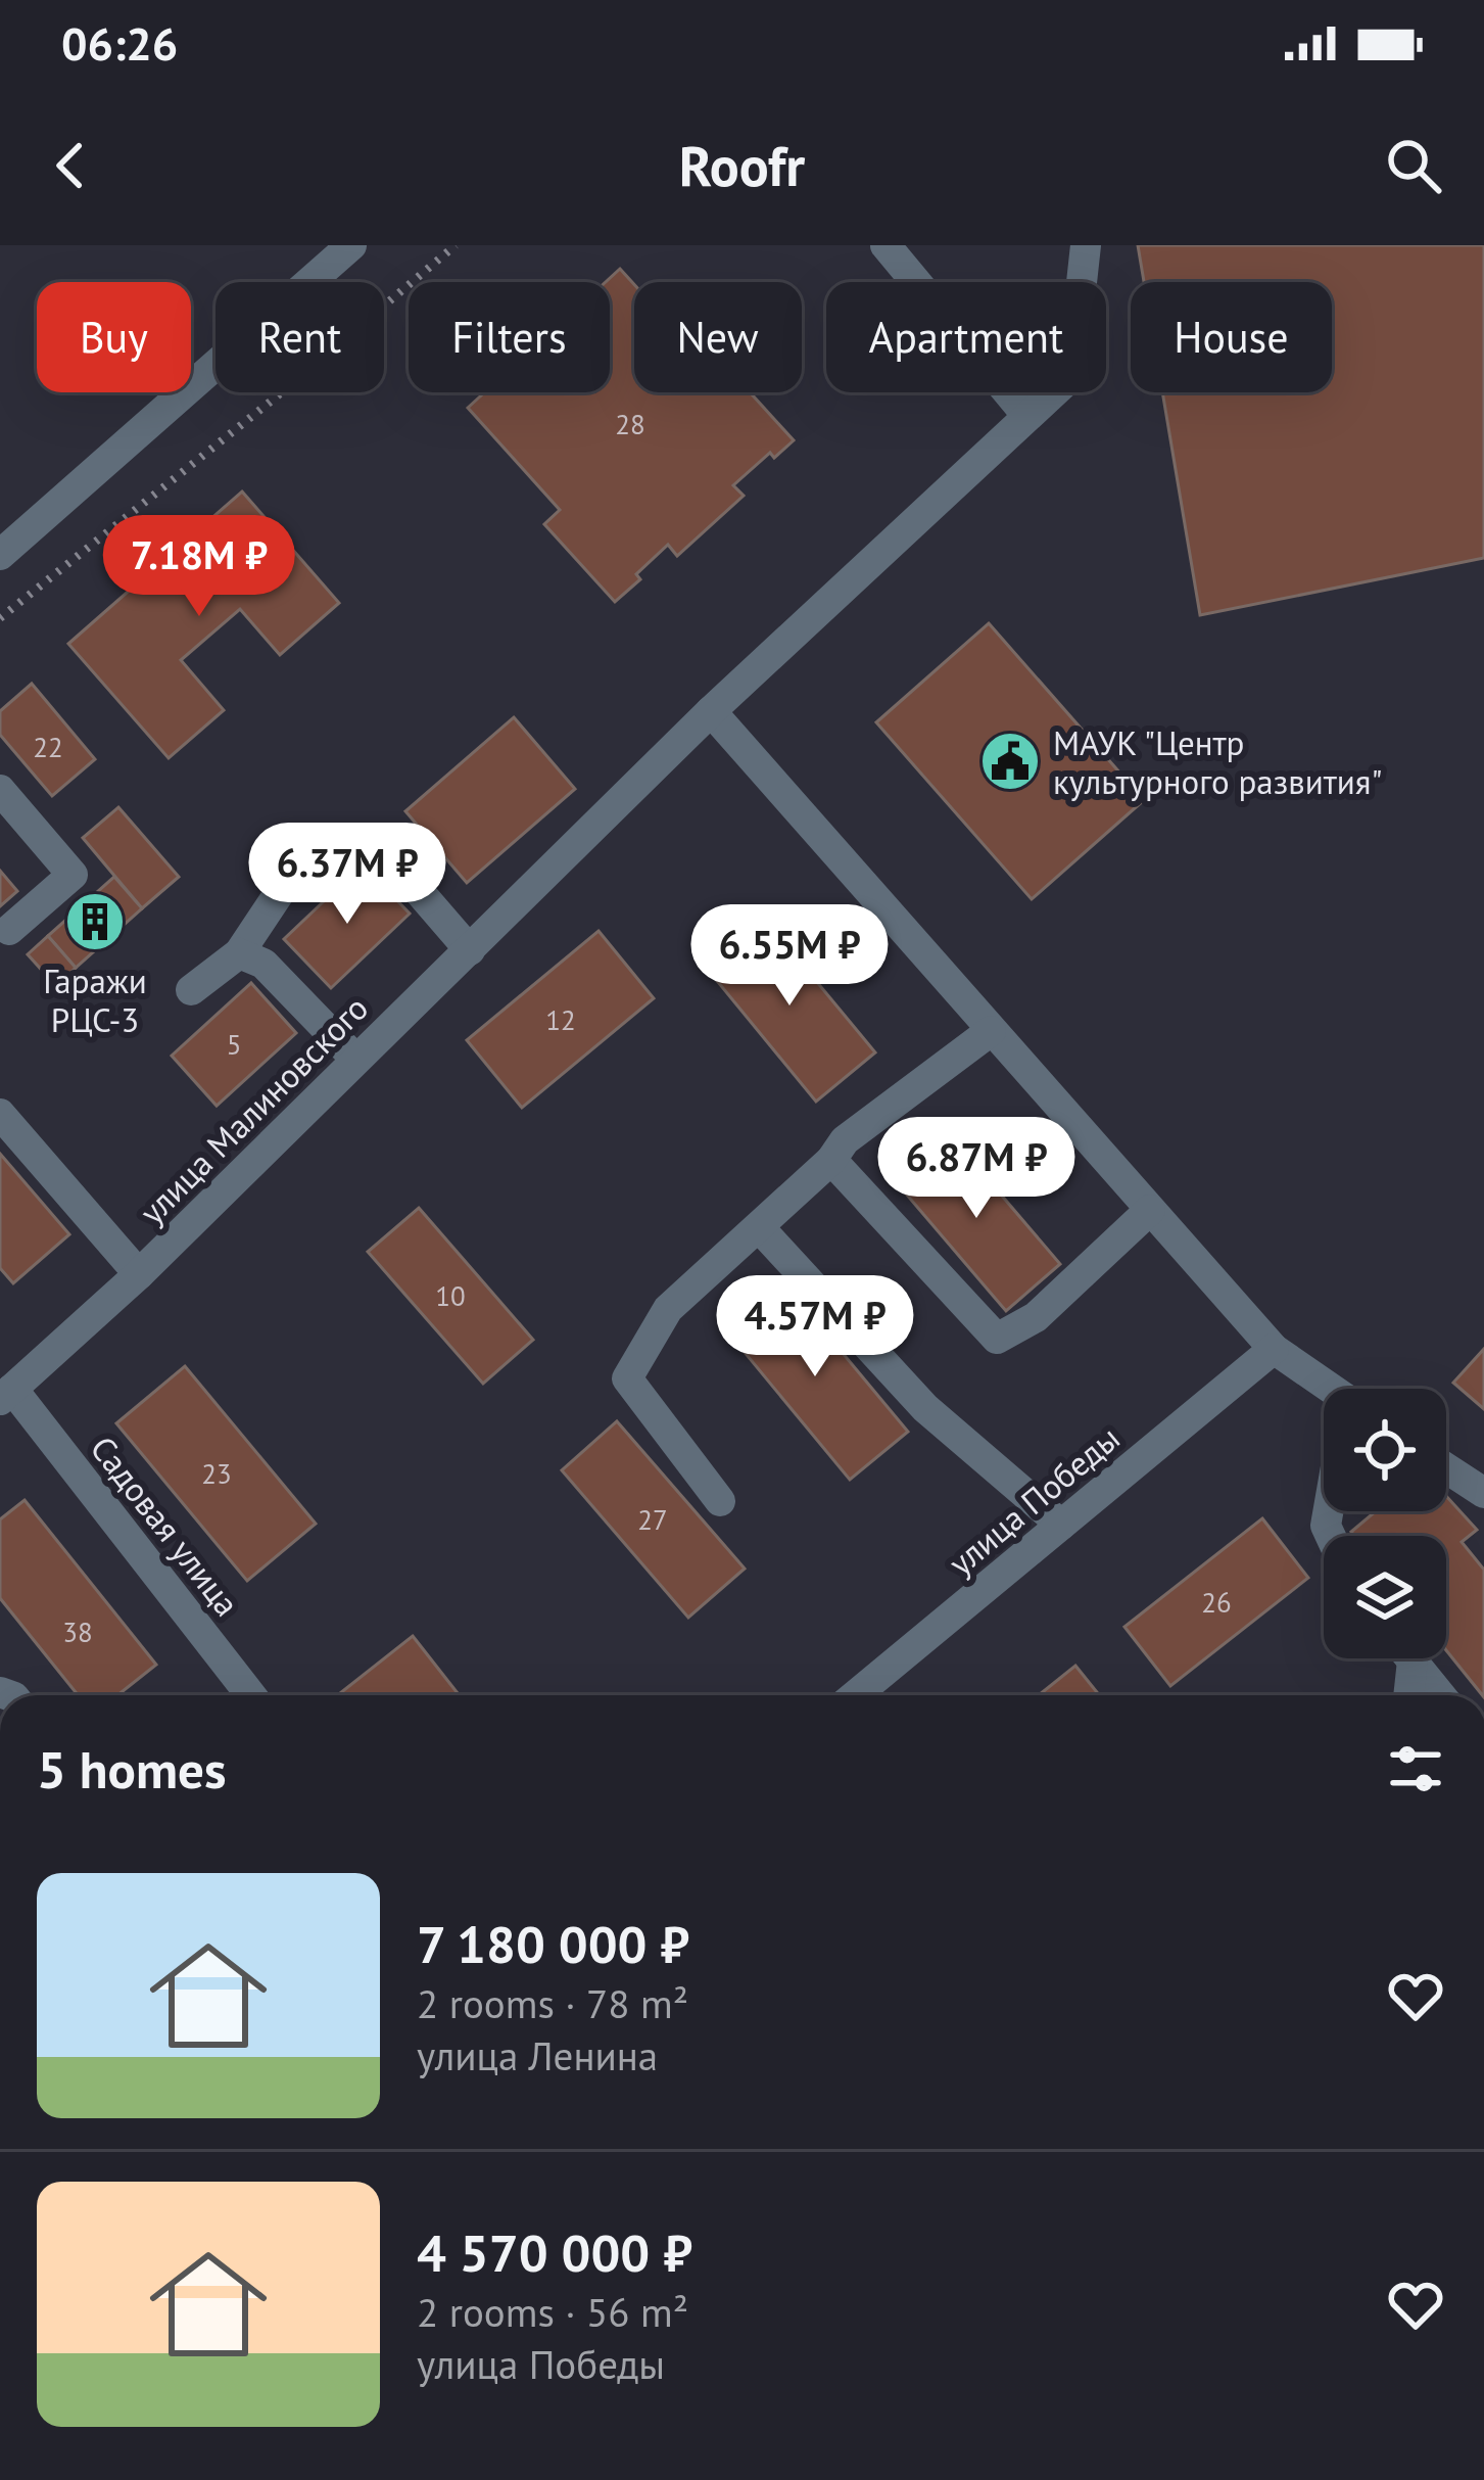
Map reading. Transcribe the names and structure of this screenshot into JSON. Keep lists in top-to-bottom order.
{
  "streets": {
    "street": ["улица Малиновского", "улица Победы", "Садовая улица"]
  },
  "crossings": [
    ["улица Малиновского", "Садовая улица"]
  ],
  "places": {
    "public building": ["МАУК \"Центр культурного развития\""],
    "building": ["Гаражи РЦС-3"]
  },
  "house_numbers": [
    "28",
    "22",
    "12",
    "5",
    "10",
    "23",
    "27",
    "26",
    "38"
  ],
  "page": {
    "status": "06:26",
    "header": "Roofr",
    "chip": [
      "Buy",
      "Rent",
      "Filters",
      "New",
      "Apartment",
      "House"
    ],
    "price": [
      "7.18M ₽",
      "6.37M ₽",
      "6.55M ₽",
      "6.87M ₽",
      "4.57M ₽"
    ],
    "heading": "5 homes",
    "list": [
      {
        "name": "7 180 000 ₽",
        "note": "2 rooms · 78 m² · улица Ленина"
      },
      {
        "name": "4 570 000 ₽",
        "note": "2 rooms · 56 m² · улица Победы"
      }
    ]
  }
}
